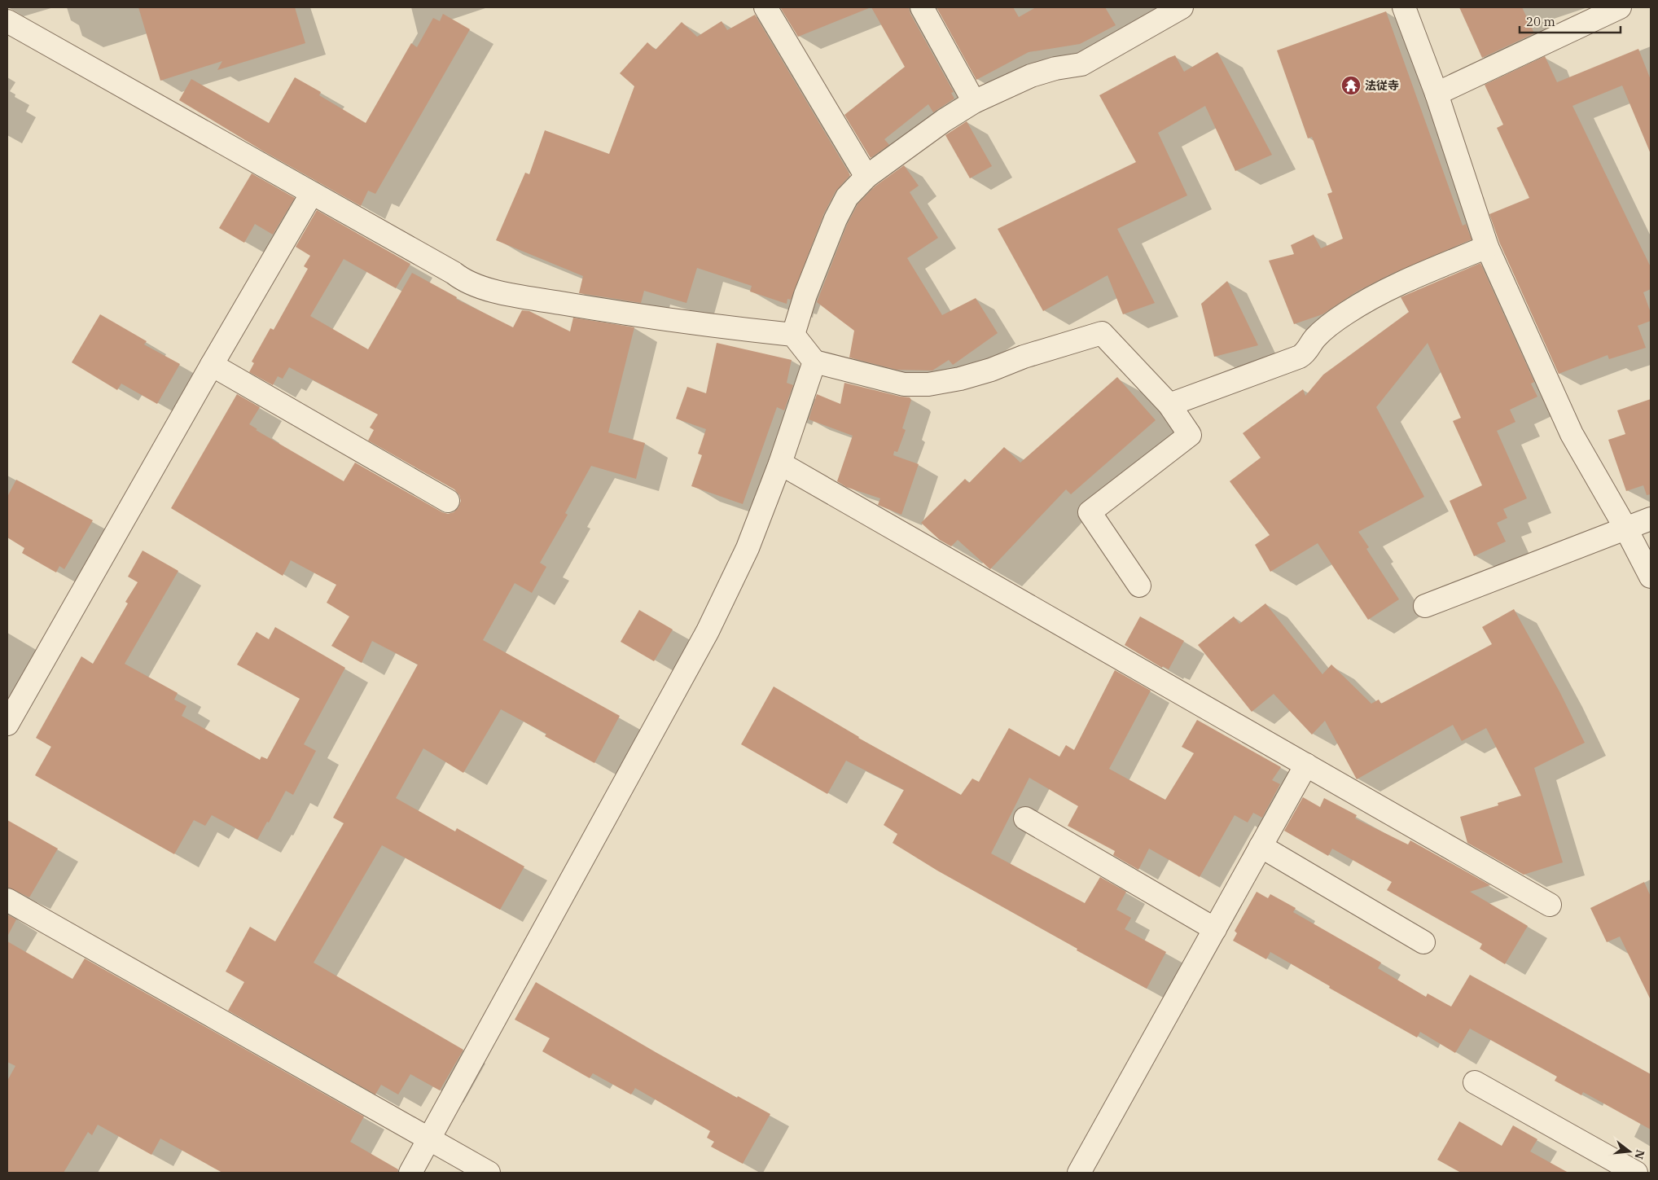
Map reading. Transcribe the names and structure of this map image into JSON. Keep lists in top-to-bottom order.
{
  "places": {
    "temple": ["法従寺"]
  },
  "scale_bar": "20 m",
  "north": "right"
}
